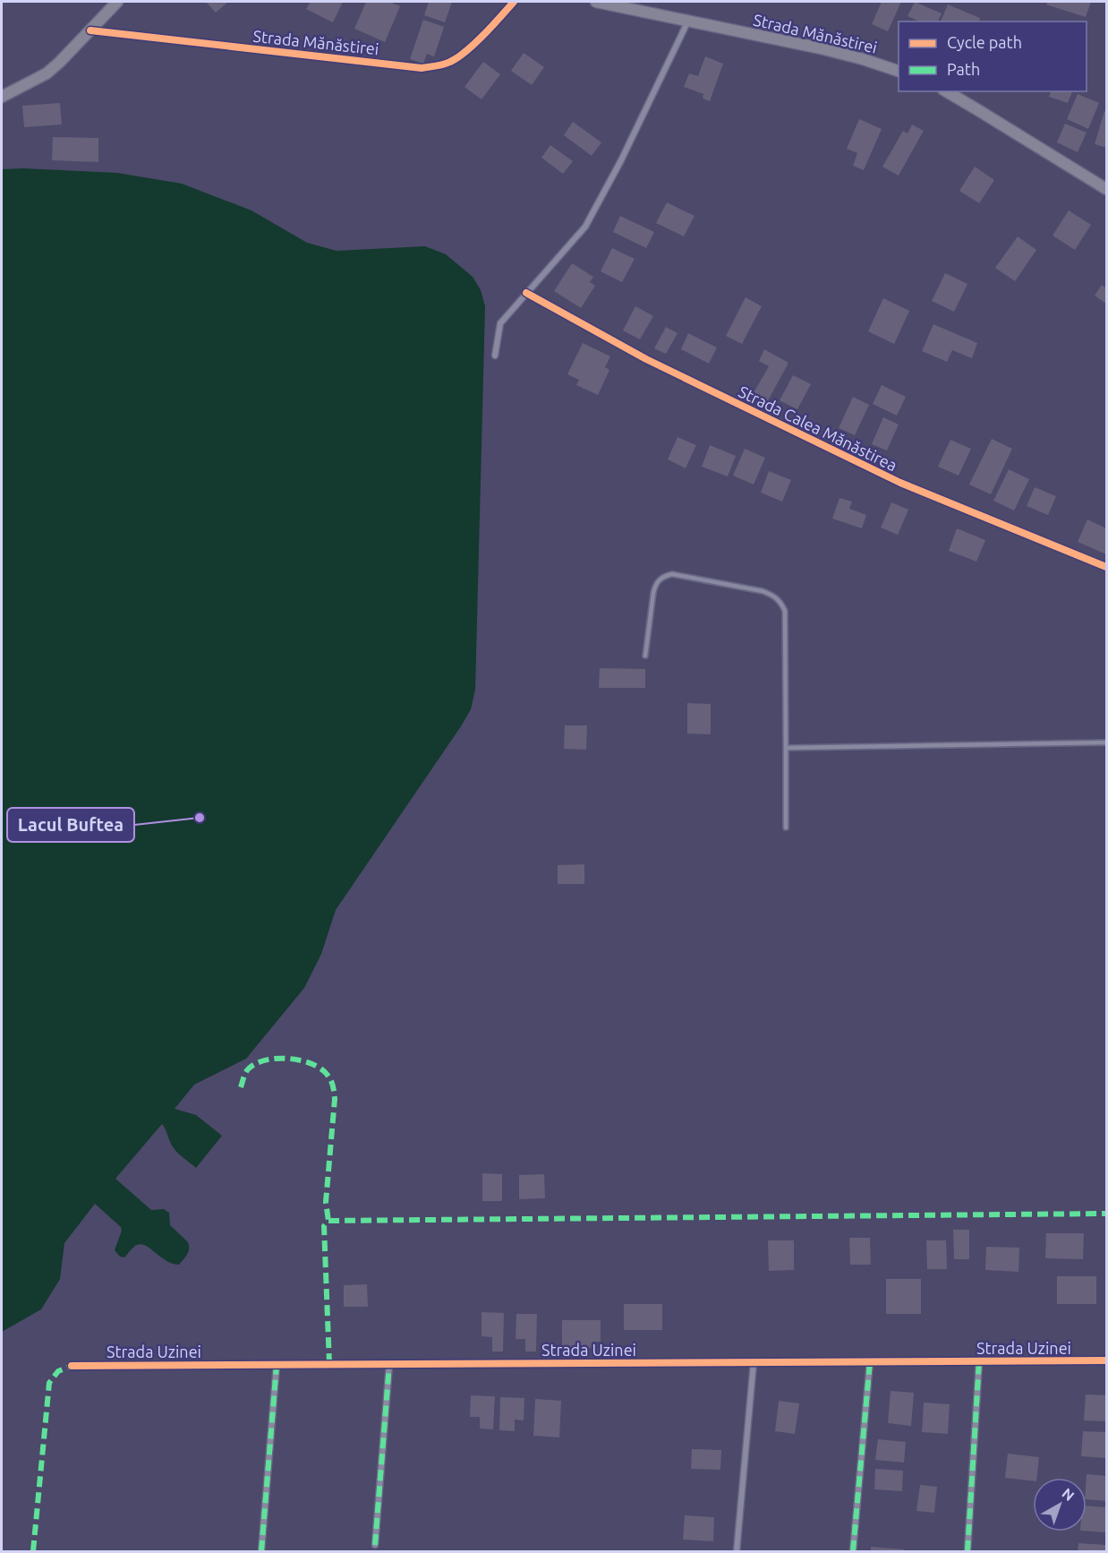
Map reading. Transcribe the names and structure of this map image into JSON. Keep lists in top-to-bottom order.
{
  "streets": {
    "street": ["Strada Mănăstirei", "Strada Calea Mănăstirea", "Strada Uzinei"]
  },
  "places": ["Lacul Buftea"],
  "legend": ["Cycle path", "Path"],
  "north": "top right"
}
